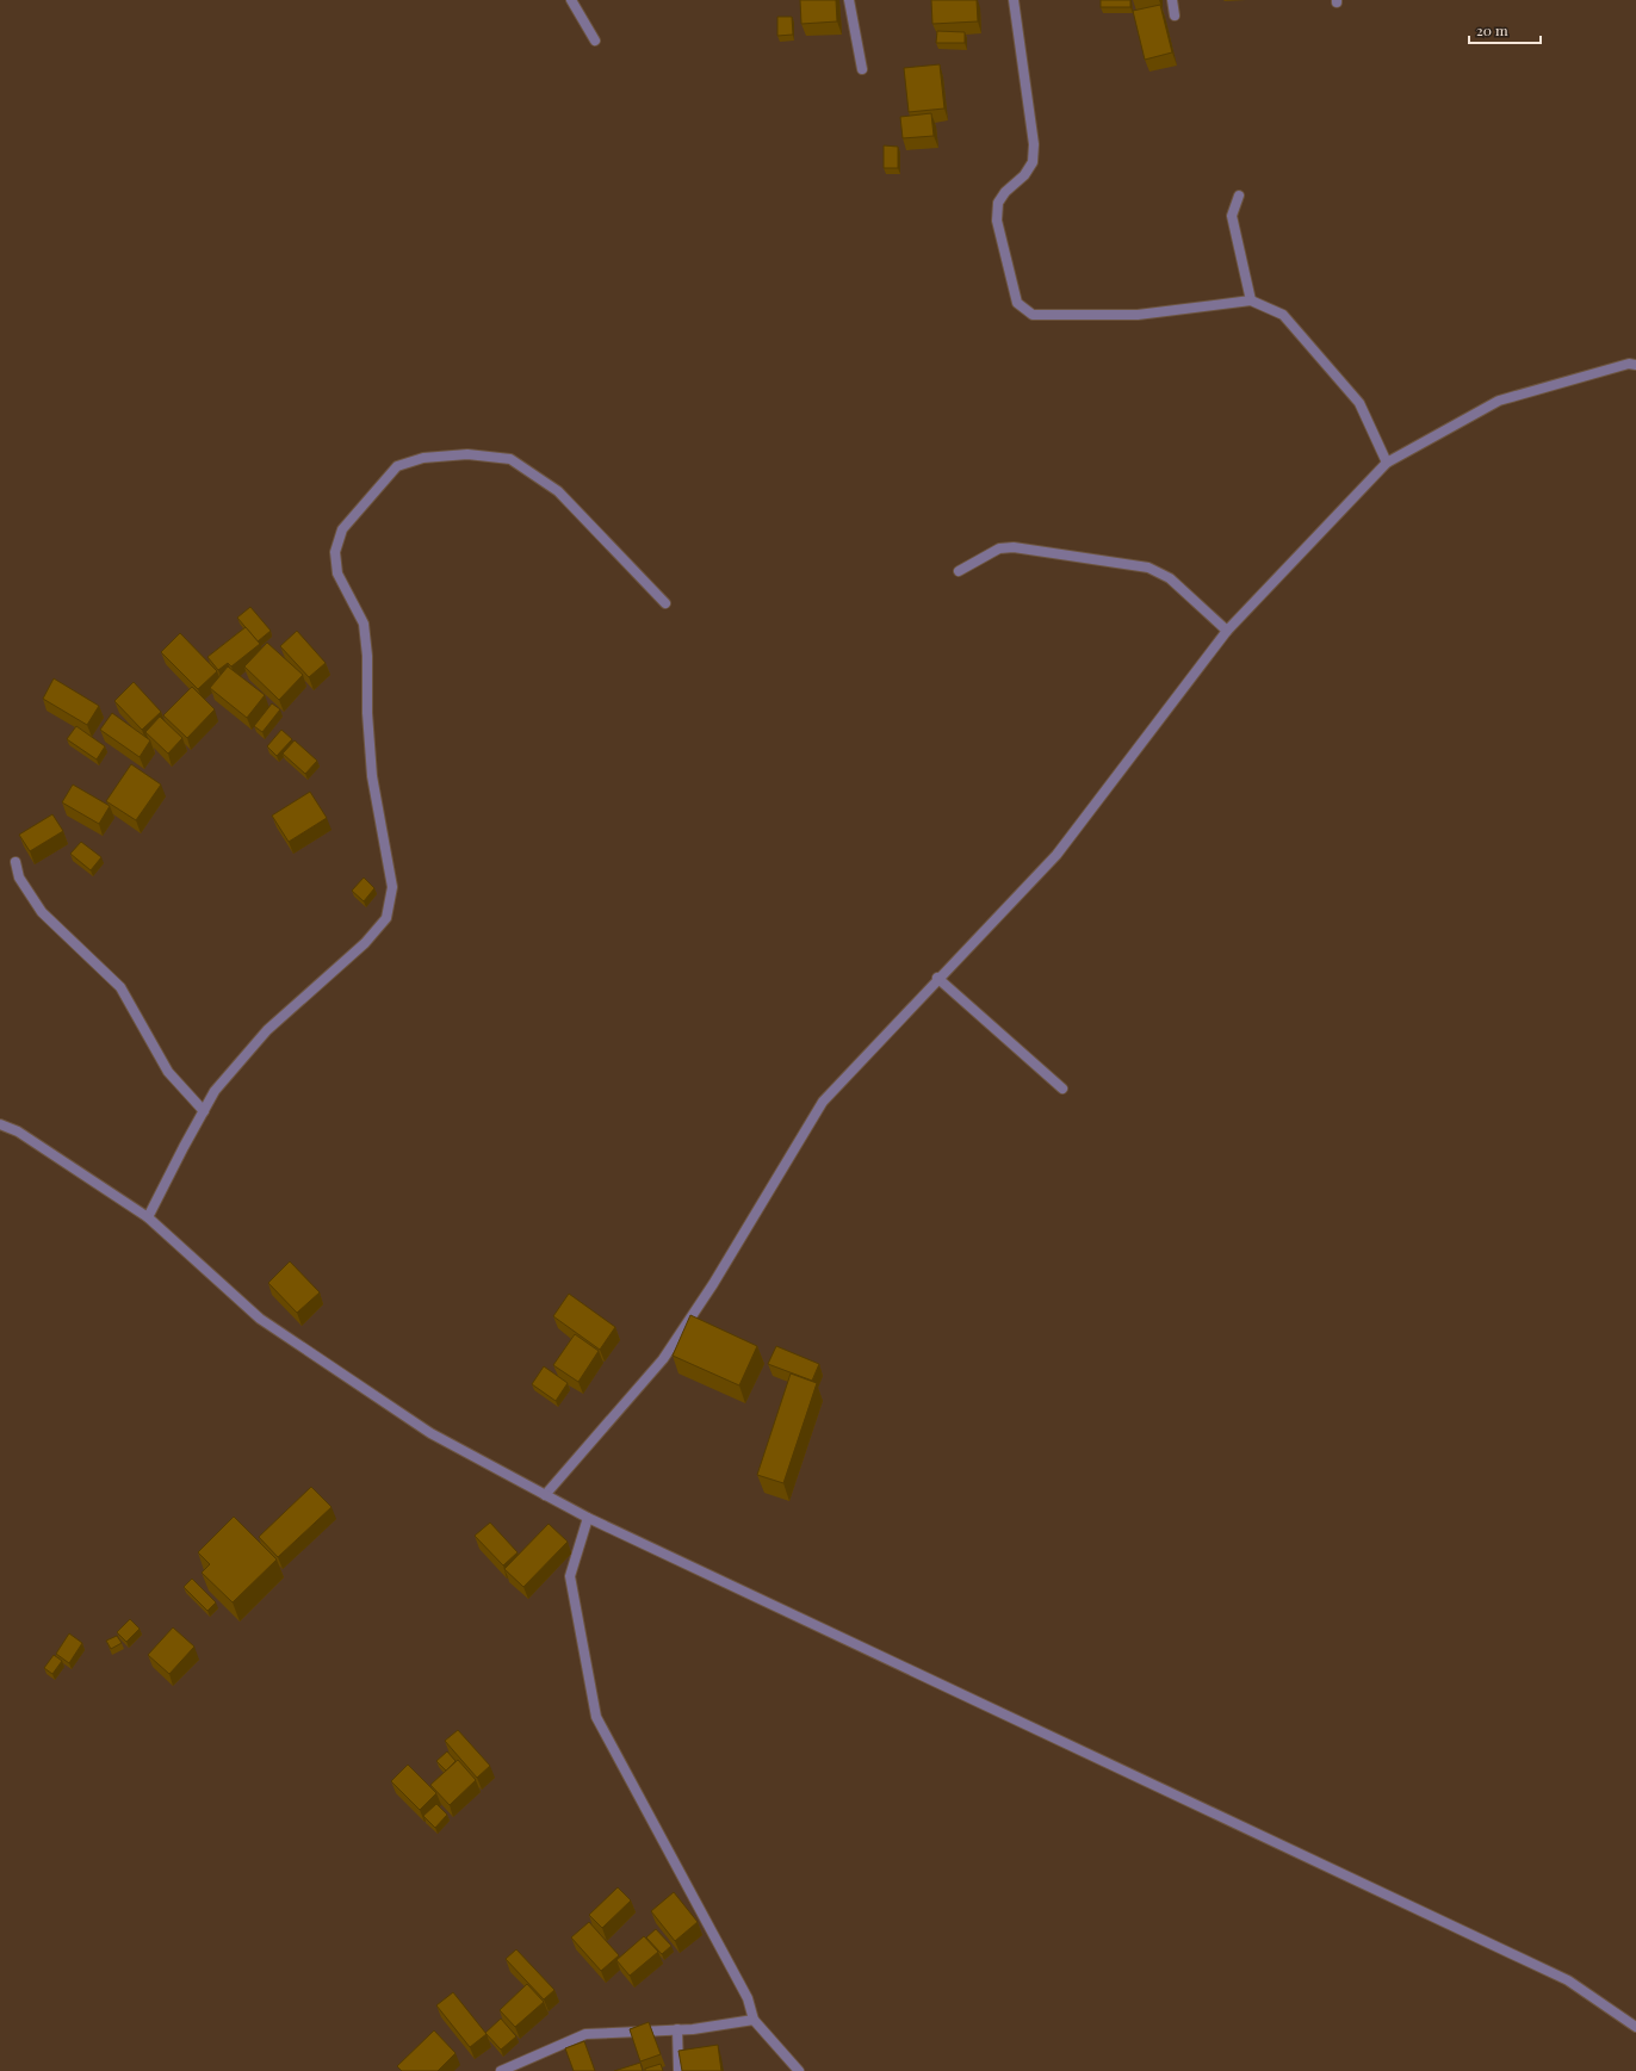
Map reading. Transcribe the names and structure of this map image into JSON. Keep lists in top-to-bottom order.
{
  "scale_bar": "20 m"
}
